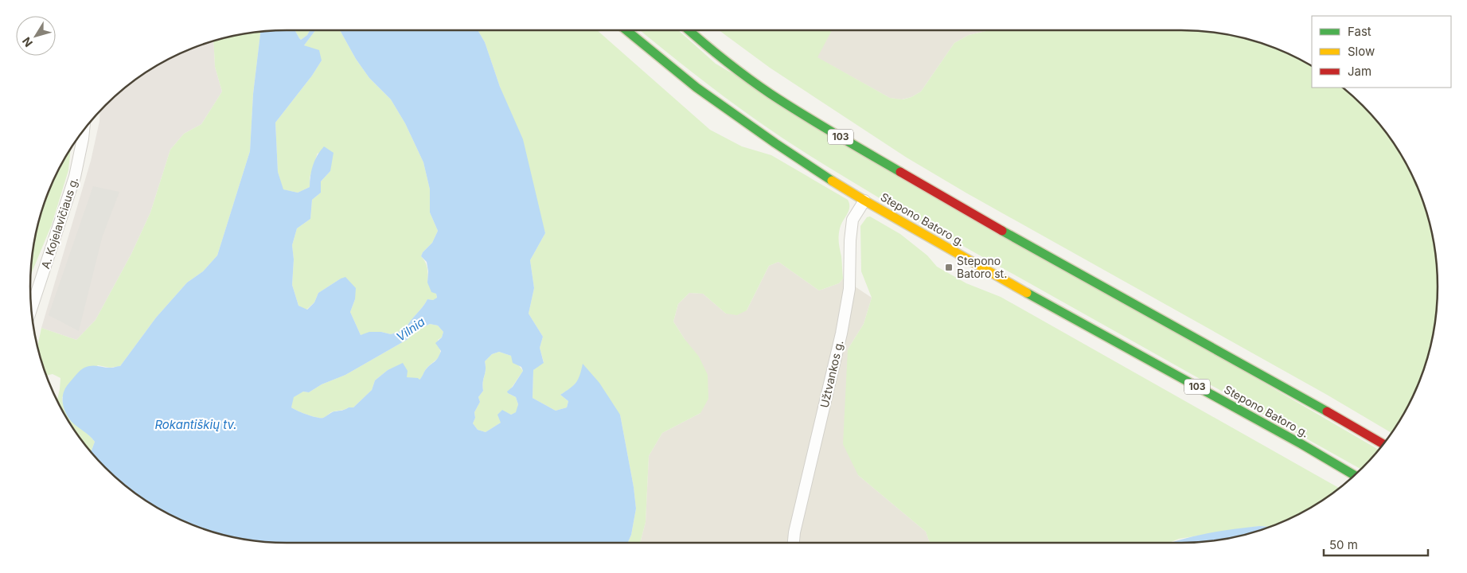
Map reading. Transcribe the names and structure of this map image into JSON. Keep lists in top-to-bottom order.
{
  "streets": {
    "main road": ["103", "Stepono Batoro g."],
    "street": ["A. Kojelavičiaus g.", "Užtvankos g."]
  },
  "crossings": [
    ["Stepono Batoro g.", "Užtvankos g."]
  ],
  "water": ["Vilnia", "Rokantiškių tv."],
  "places": {
    "transit": ["Stepono Batoro st."]
  },
  "legend": ["Fast", "Slow", "Jam"],
  "scale_bar": "50 m",
  "north": "bottom left"
}
